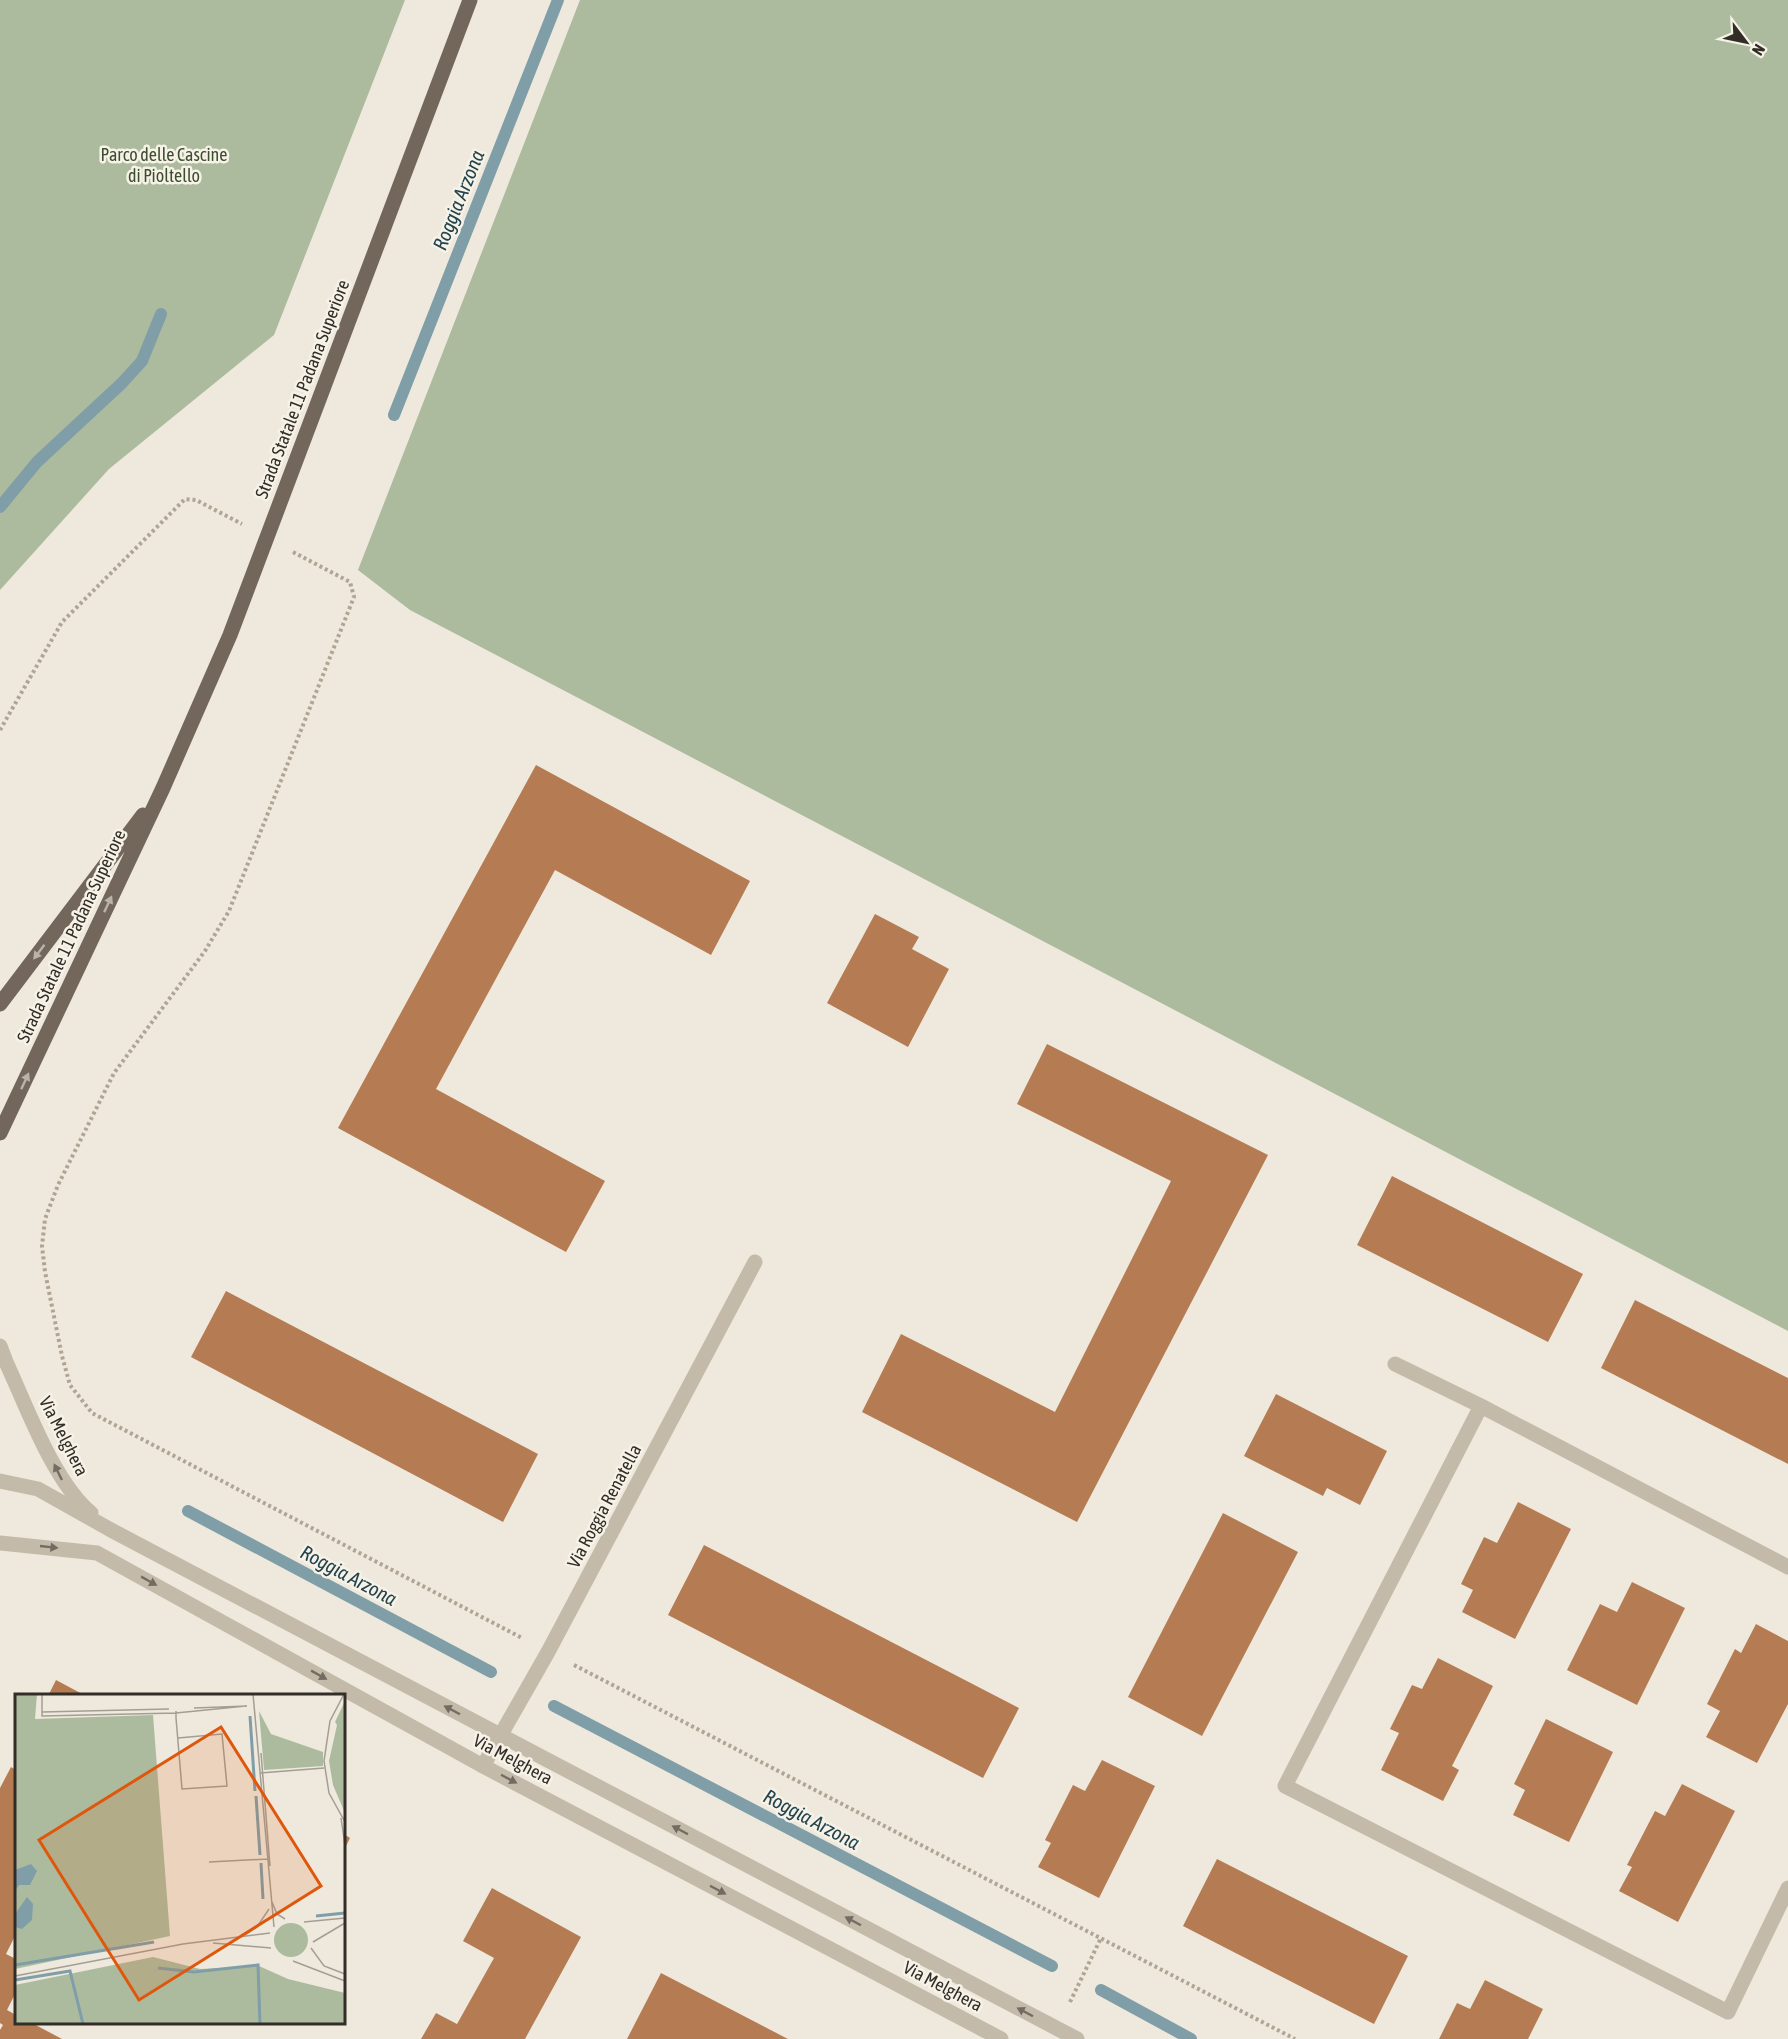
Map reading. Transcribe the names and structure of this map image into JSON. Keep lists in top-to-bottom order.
{
  "streets": {
    "main road": ["Strada Statale 11 Padana Superiore"],
    "street": ["Via Melghera", "Via Roggia Renatella"]
  },
  "crossings": [
    ["Via Melghera", "Via Roggia Renatella"]
  ],
  "water": ["Roggia Arzona"],
  "parks": ["Parco delle Cascine di Pioltello"],
  "north": "bottom right"
}
